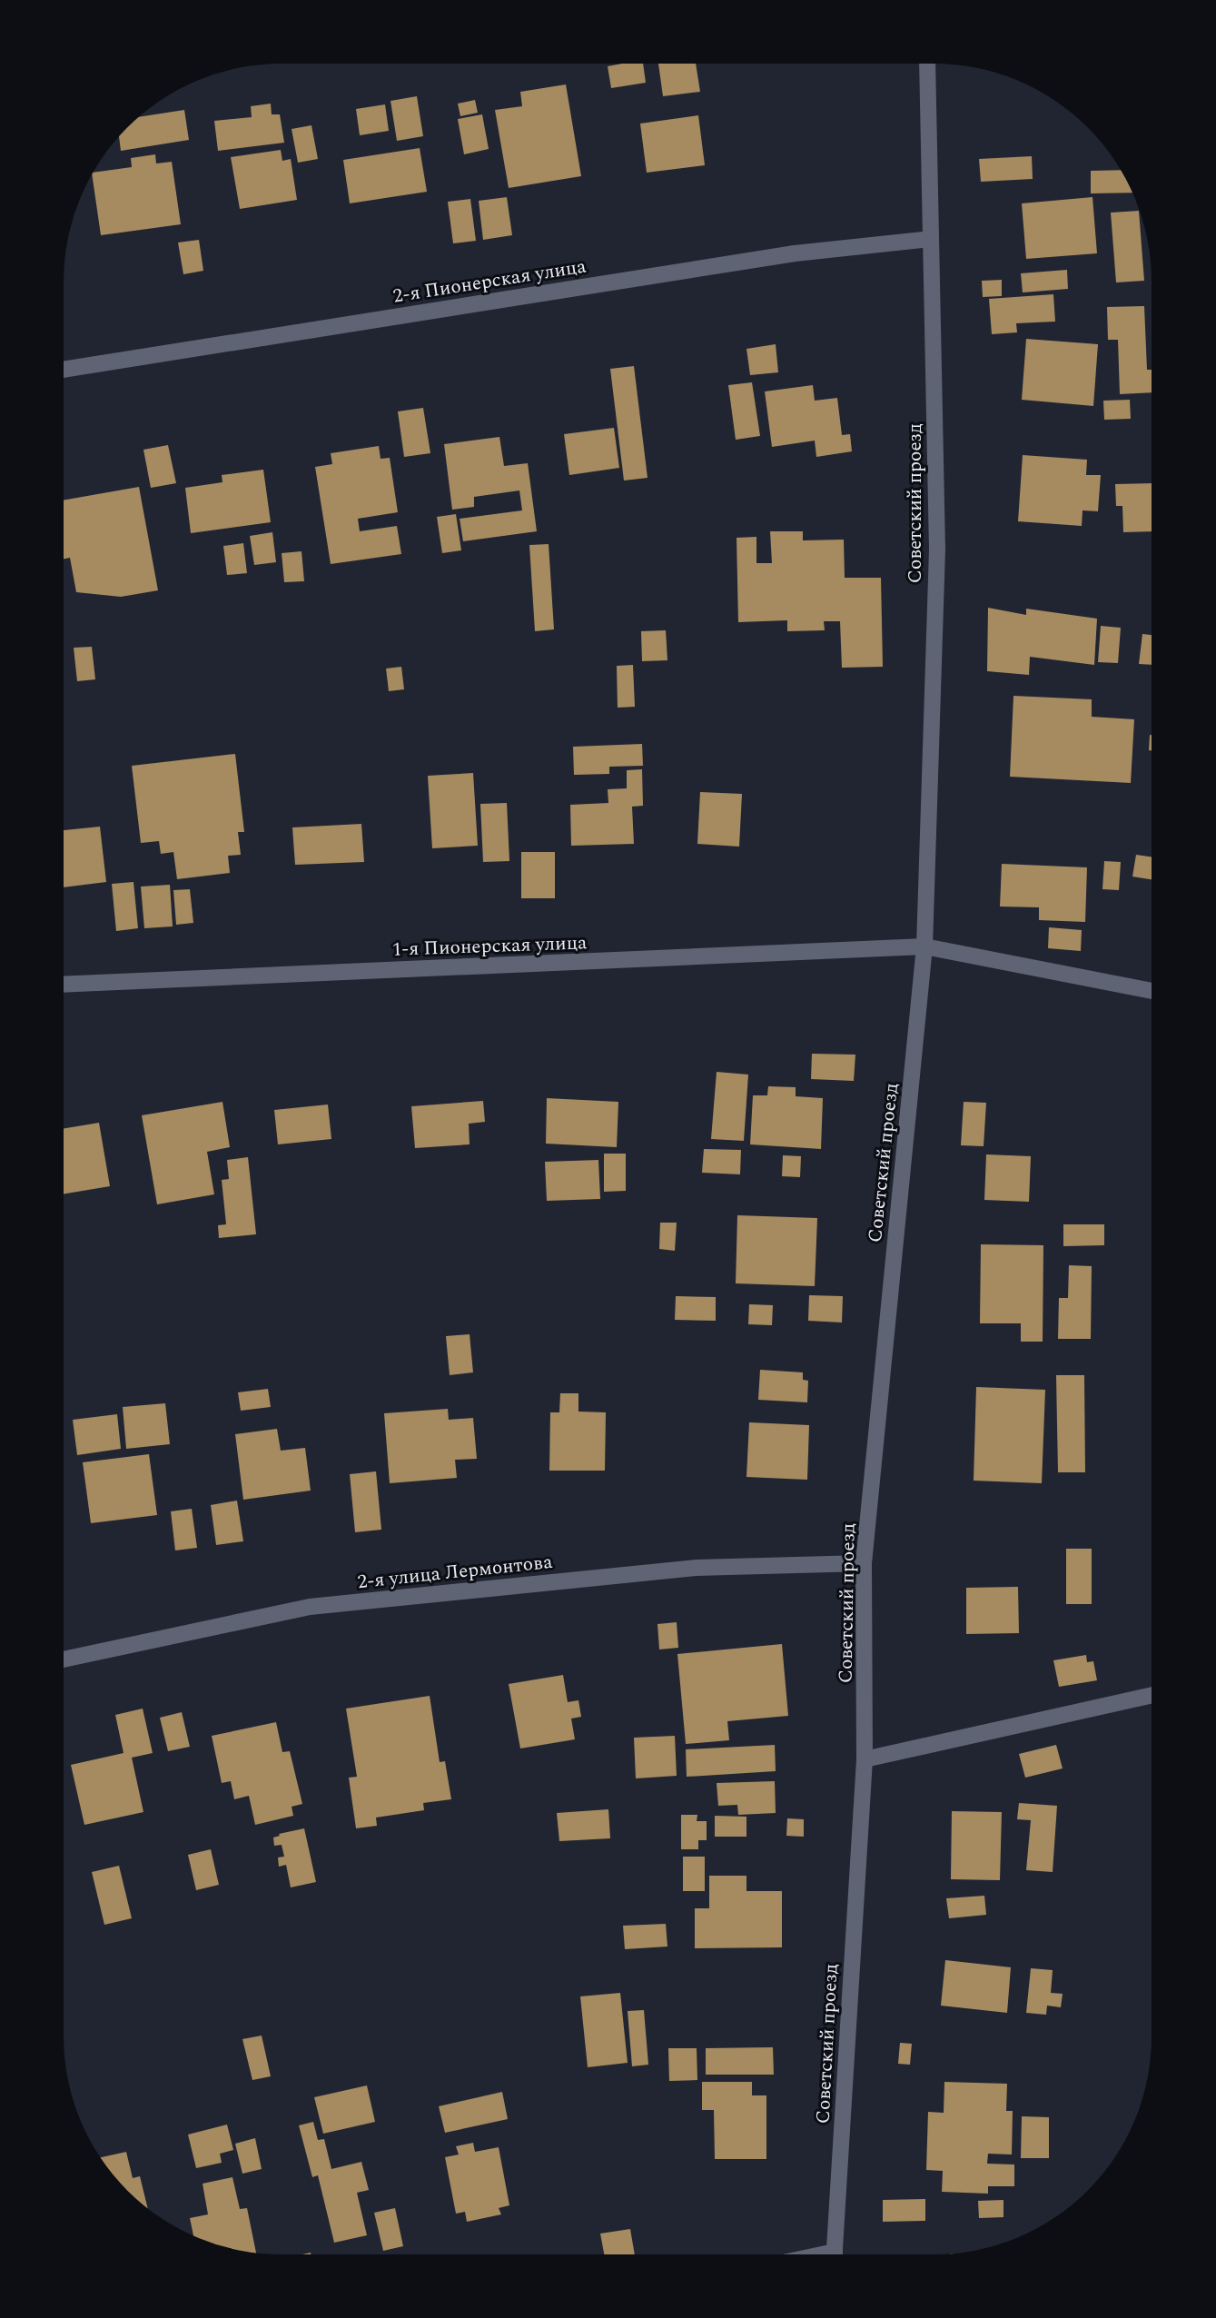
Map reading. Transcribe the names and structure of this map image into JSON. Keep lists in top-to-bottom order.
{
  "streets": {
    "street": [
      "2-я Пионерская улица",
      "Советский проезд",
      "1-я Пионерская улица",
      "2-я улица Лермонтова"
    ]
  },
  "crossings": [
    ["2-я Пионерская улица", "Советский проезд"],
    ["Советский проезд", "1-я Пионерская улица"],
    ["Советский проезд", "2-я улица Лермонтова"]
  ]
}
